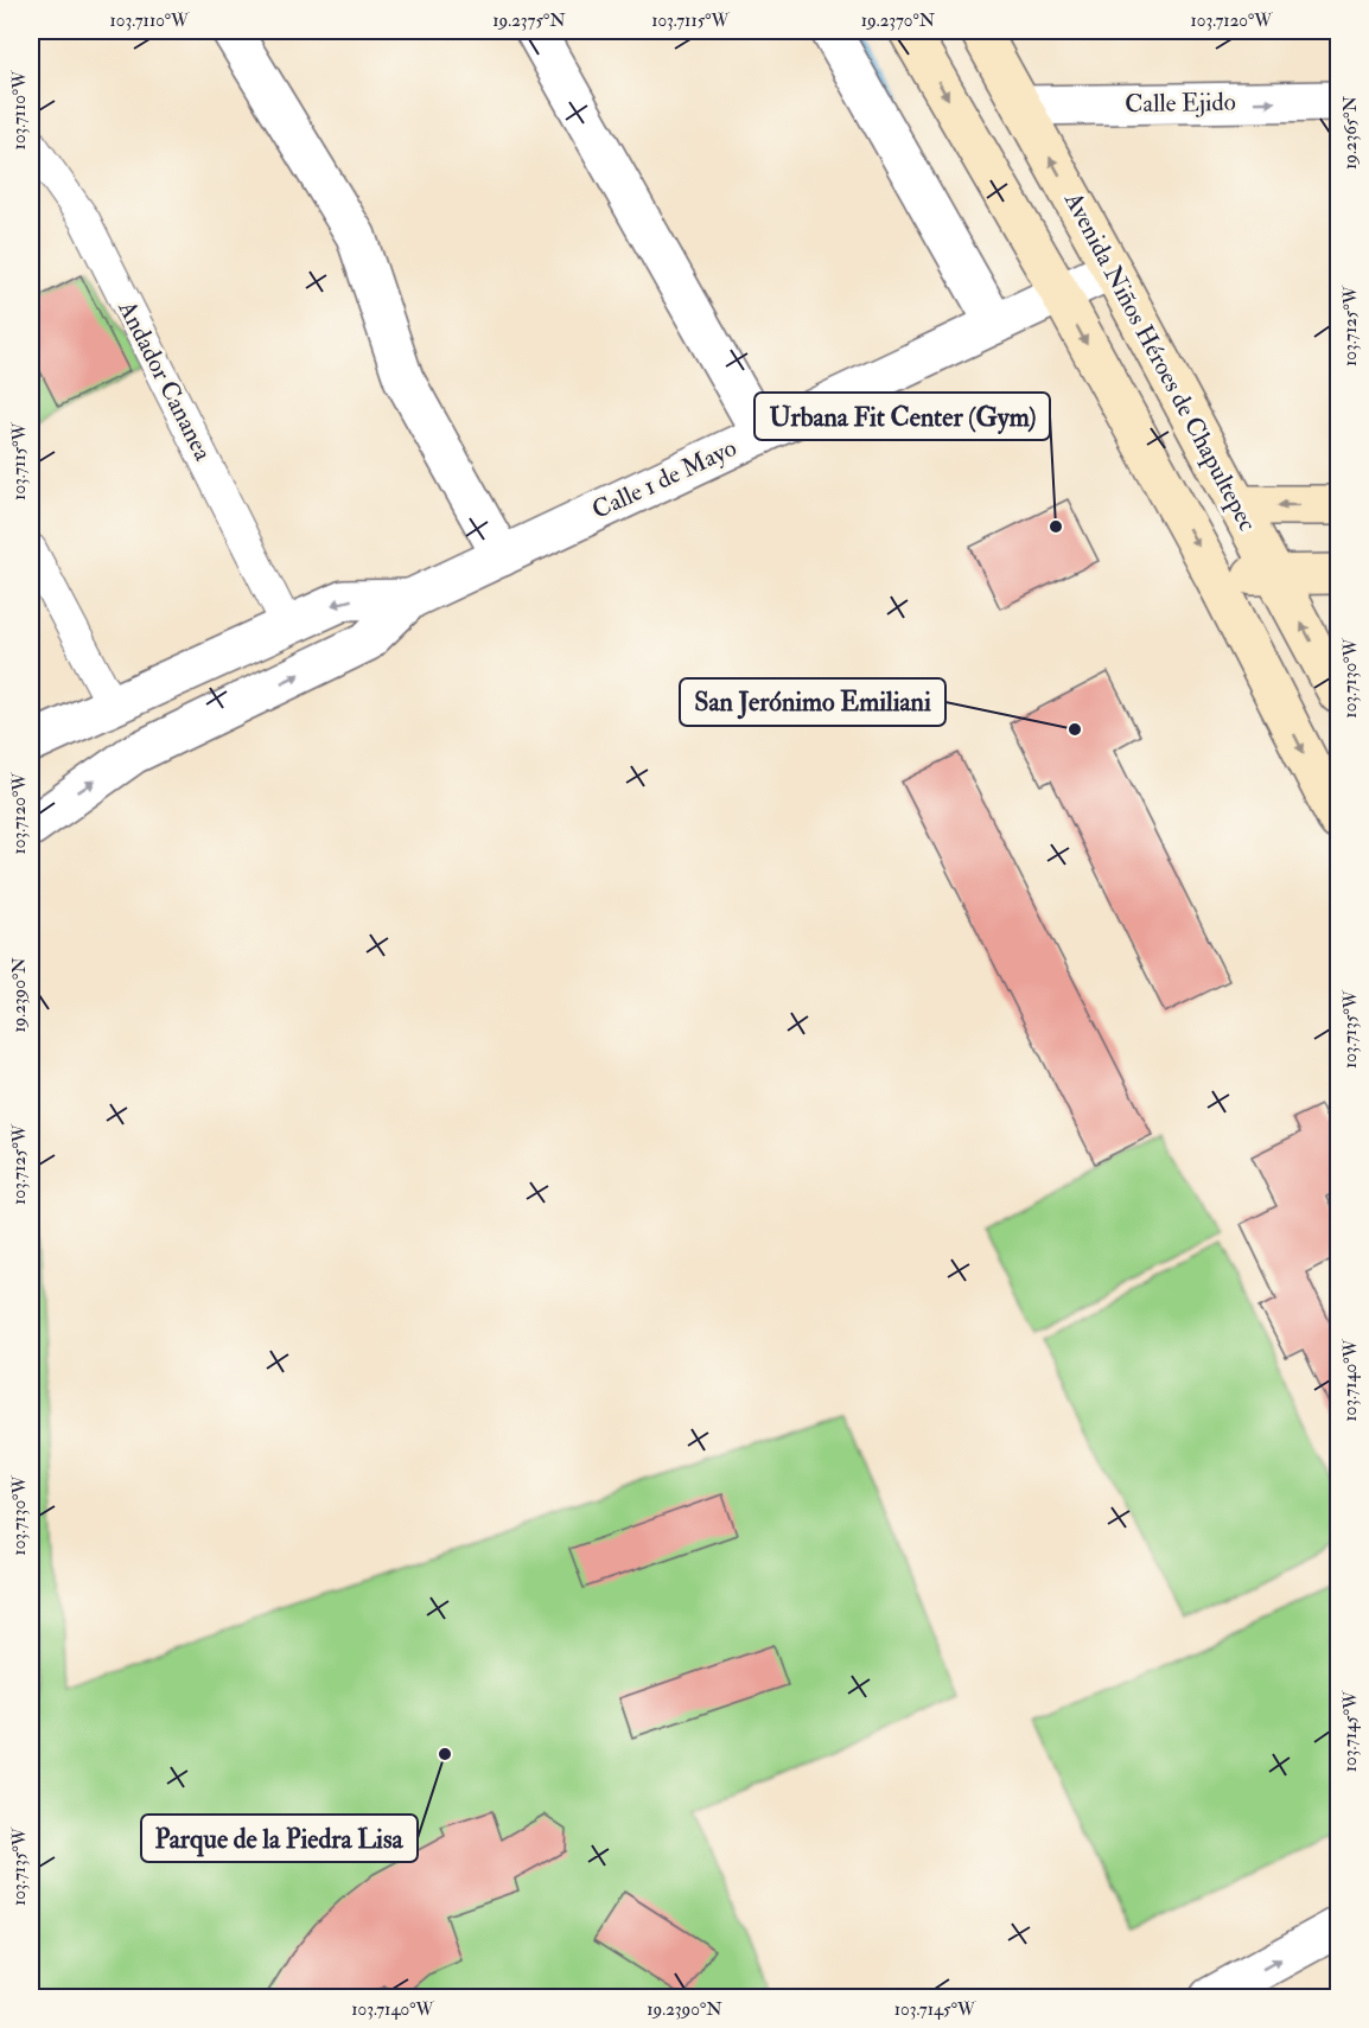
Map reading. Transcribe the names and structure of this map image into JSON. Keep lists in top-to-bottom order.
{
  "streets": {
    "main road": ["Avenida Niños Héroes de Chapultepec"],
    "street": ["Calle Ejido", "Andador Cananea", "Calle 1 de Mayo"]
  },
  "crossings": [
    ["Calle Ejido", "Avenida Niños Héroes de Chapultepec"],
    ["Avenida Niños Héroes de Chapultepec", "Calle 1 de Mayo"],
    ["Andador Cananea", "Calle 1 de Mayo"]
  ],
  "one_way": ["Calle Ejido"],
  "places": ["Urbana Fit Center (Gym)", "San Jerónimo Emiliani", "Parque de la Piedra Lisa"],
  "coordinates": [
    "103.7110°W",
    "19.2375°N",
    "103.7115°W",
    "19.2370°N",
    "103.7120°W",
    "19.2365°N",
    "103.7125°W",
    "103.7130°W",
    "19.2390°N",
    "103.7135°W",
    "103.7140°W",
    "103.7145°W"
  ]
}
